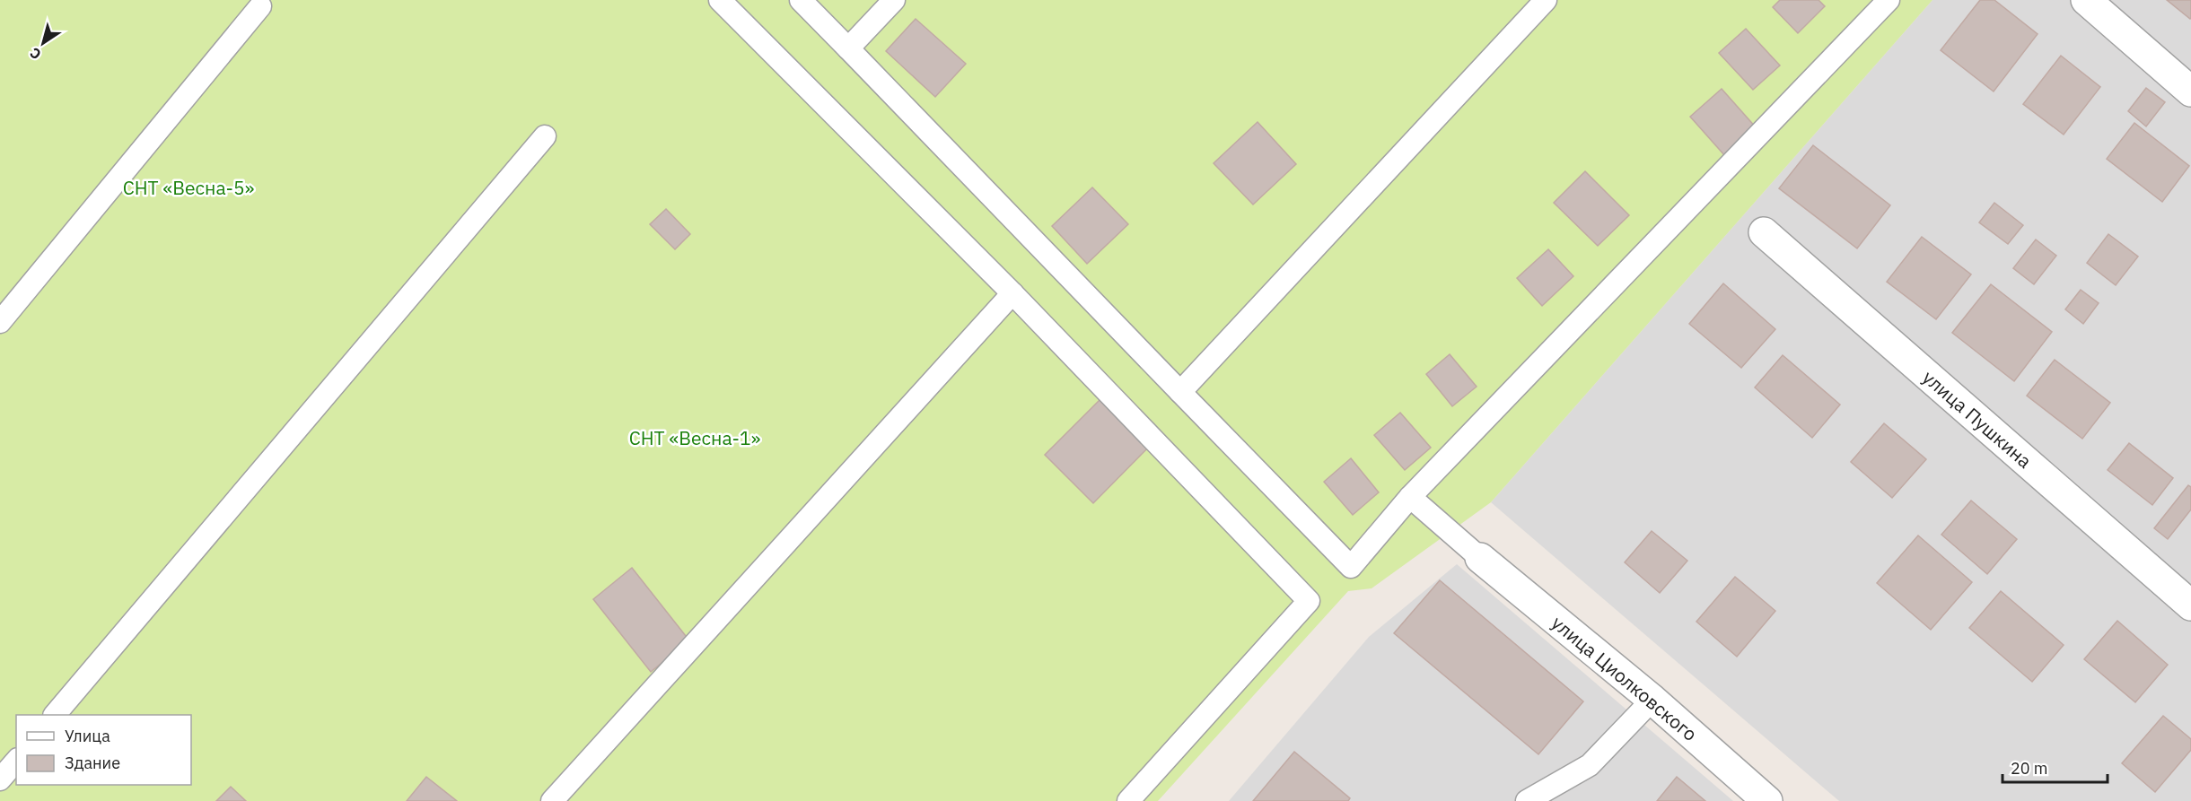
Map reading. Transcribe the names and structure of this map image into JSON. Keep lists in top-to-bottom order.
{
  "streets": {
    "street": ["улица Пушкина", "улица Циолковского"]
  },
  "parks": ["СНТ «Весна-5»", "СНТ «Весна-1»"],
  "legend": ["Улица", "Здание"],
  "scale_bar": "20 m",
  "north": "bottom left"
}
